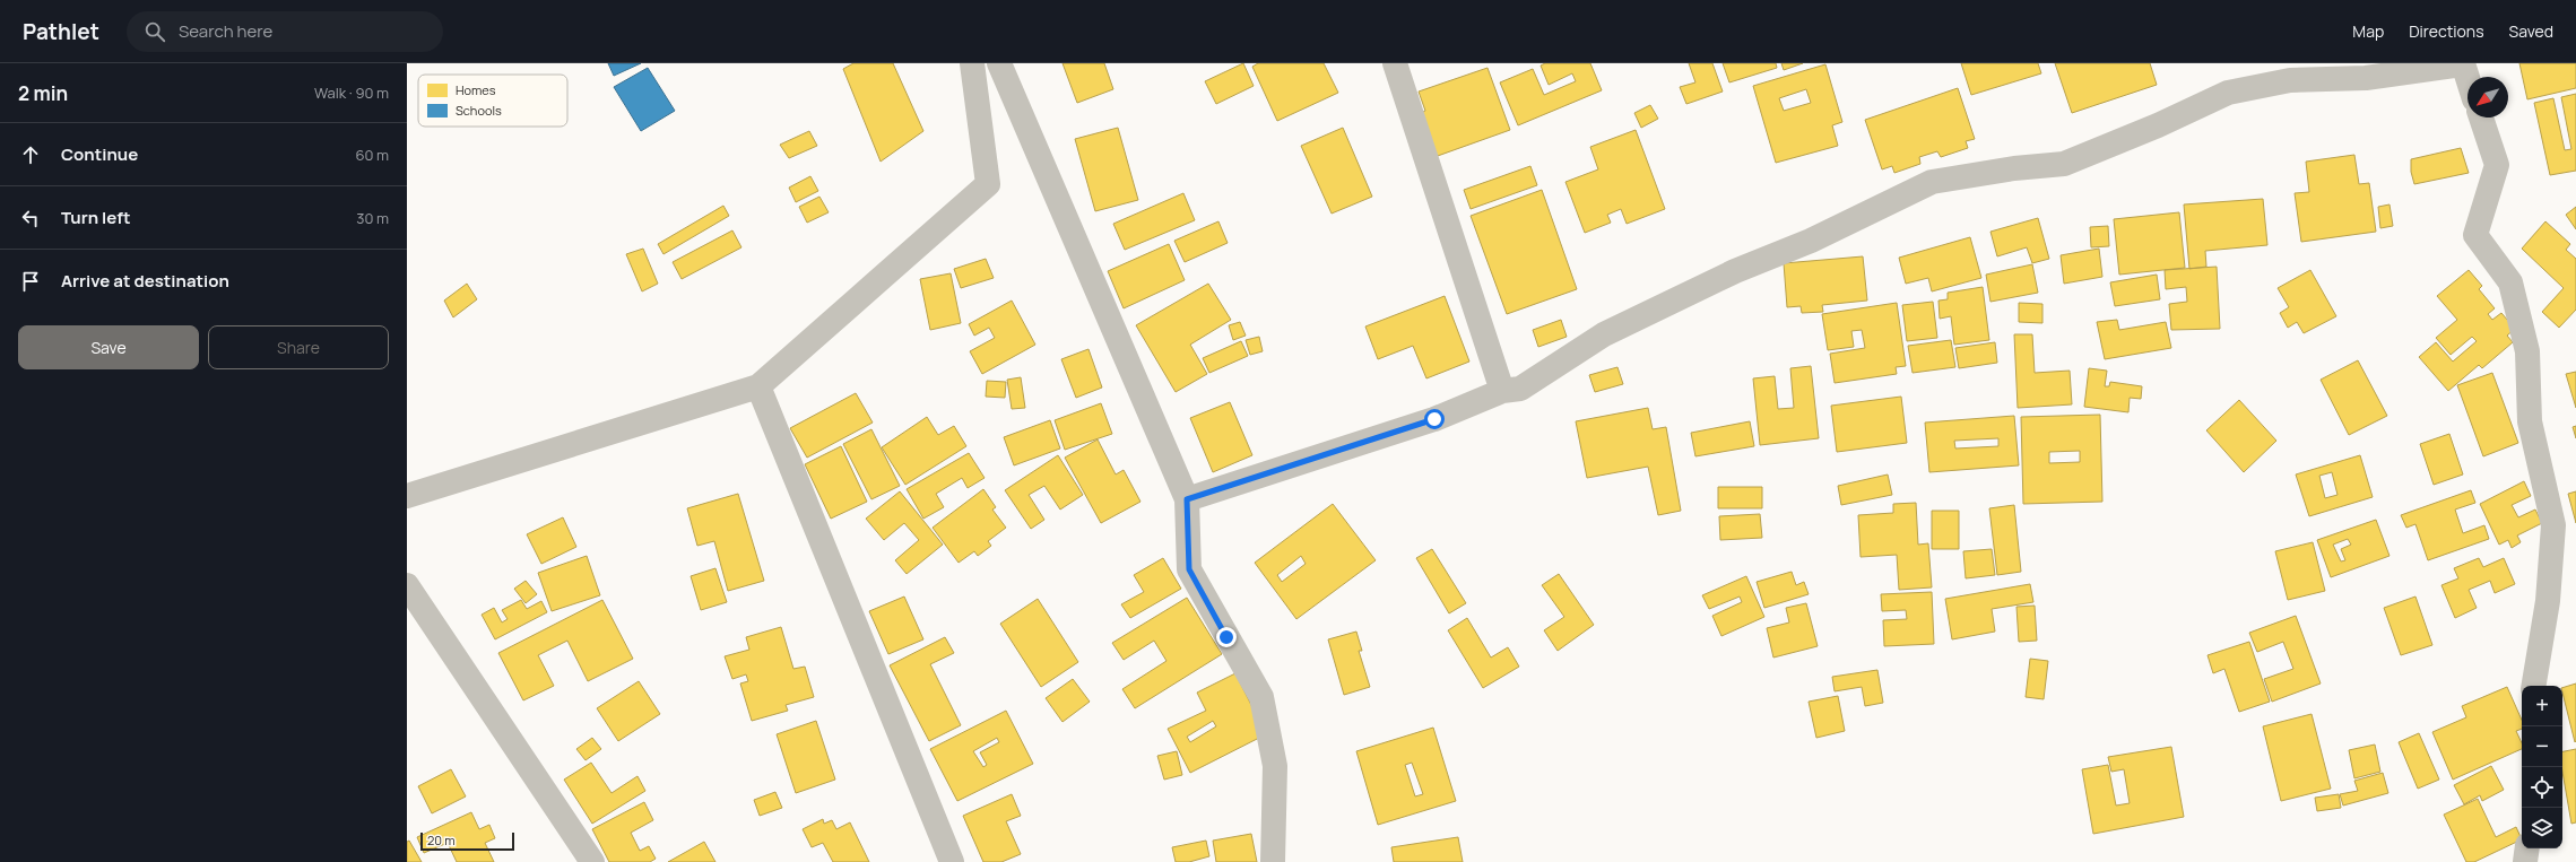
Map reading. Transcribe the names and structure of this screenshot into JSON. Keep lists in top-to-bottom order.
{
  "legend": ["Homes", "Schools"],
  "scale_bar": "20 m",
  "north": "bottom left",
  "page": {
    "header": "Pathlet",
    "search": "Search here",
    "nav": ["Map", "Directions", "Saved"],
    "heading": ["2 min", "Walk · 90 m"],
    "list": [
      ["Continue", "60 m"],
      ["Turn left", "30 m"],
      "Arrive at destination"
    ],
    "buttons": ["Save", "Share"],
    "map_buttons": ["+", "−"],
    "scale": "20 m"
  }
}
